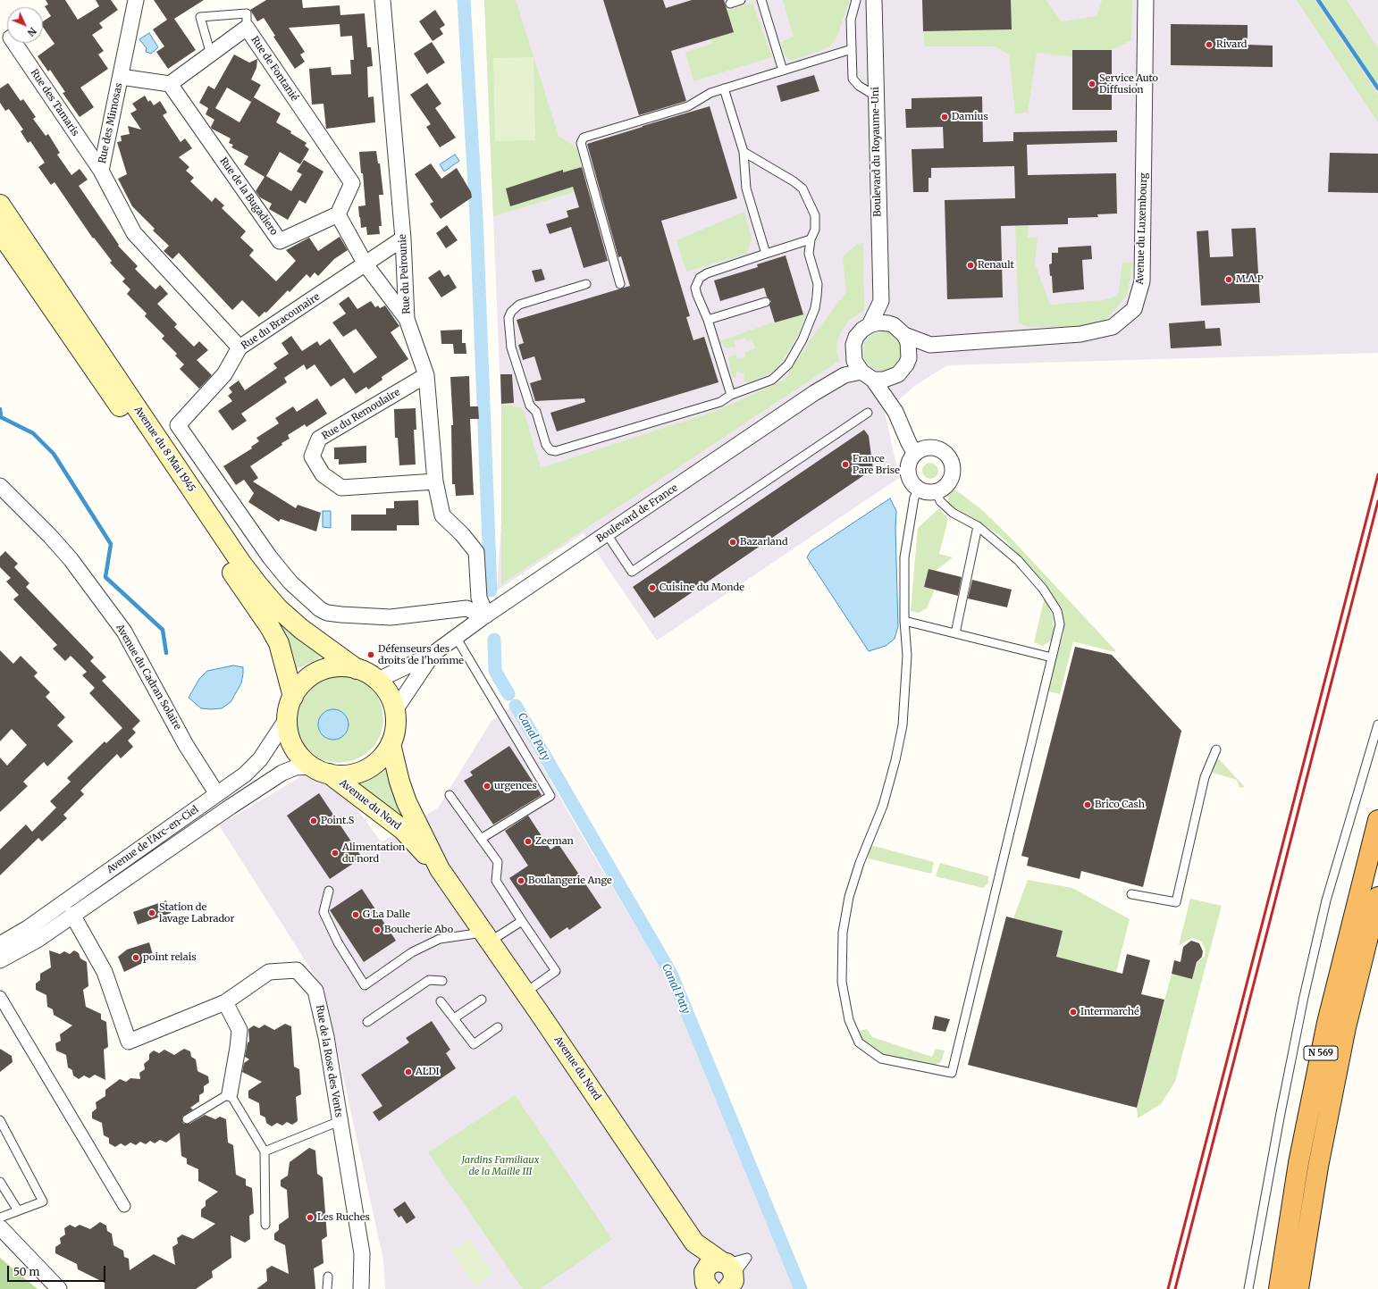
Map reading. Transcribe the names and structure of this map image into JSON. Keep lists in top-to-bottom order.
{
  "streets": {
    "highway": ["N 569"],
    "main road": ["Avenue du 8 Mai 1945", "Avenue du Nord"],
    "street": [
      "Rue de Fontanié",
      "Rue des Tamaris",
      "Rue des Mimosas",
      "Boulevard du Royaume-Uni",
      "Rue de la Bugadiero",
      "Avenue du Luxembourg",
      "Rue du Peirounie",
      "Rue du Bracounaire",
      "Rue du Remoulaire",
      "Boulevard de France",
      "Avenue du Cadran Solaire",
      "Avenue de l'Arc-en-Ciel",
      "Rue de la Rose des Vents"
    ]
  },
  "crossings": [
    ["Rue de Fontanié", "Rue de la Bugadiero"],
    ["Rue des Tamaris", "Rue des Mimosas"],
    ["Rue des Mimosas", "Rue du Bracounaire"],
    ["Boulevard du Royaume-Uni", "Avenue du Luxembourg"],
    ["Boulevard du Royaume-Uni", "Boulevard de France"],
    ["Avenue du Luxembourg", "Boulevard de France"],
    ["Rue du Peirounie", "Rue du Bracounaire"],
    ["Rue du Peirounie", "Rue du Remoulaire"],
    ["Rue du Peirounie", "Boulevard de France"],
    ["Rue du Bracounaire", "Boulevard de France"],
    ["Avenue du 8 Mai 1945", "Boulevard de France"],
    ["Avenue du 8 Mai 1945", "Avenue du Nord"],
    ["Avenue du 8 Mai 1945", "Avenue de l'Arc-en-Ciel"],
    ["Boulevard de France", "Avenue du Nord"],
    ["Boulevard de France", "Avenue de l'Arc-en-Ciel"],
    ["Avenue du Cadran Solaire", "Avenue de l'Arc-en-Ciel"],
    ["Avenue du Nord", "Avenue de l'Arc-en-Ciel"],
    ["Avenue de l'Arc-en-Ciel", "Rue de la Rose des Vents"]
  ],
  "water": ["Canal Paty"],
  "parks": ["Jardins Familiaux de la Maille III"],
  "places": [
    "Rivard",
    "Service Auto Diffusion",
    "Damius",
    "Renault",
    "M.A.P",
    "France Pare Brise",
    "Bazarland",
    "Cuisine du Monde",
    "Défenseurs des droits de l'homme",
    "urgences",
    "Brico Cash",
    "Point.S",
    "Zeeman",
    "Alimentation du nord",
    "Boulangerie Ange",
    "Station de lavage Labrador",
    "G La Dalle",
    "Boucherie Abo",
    "point relais",
    "Intermarché",
    "ALDI",
    "Les Ruches"
  ],
  "scale_bar": "50 m",
  "north": "bottom right"
}
